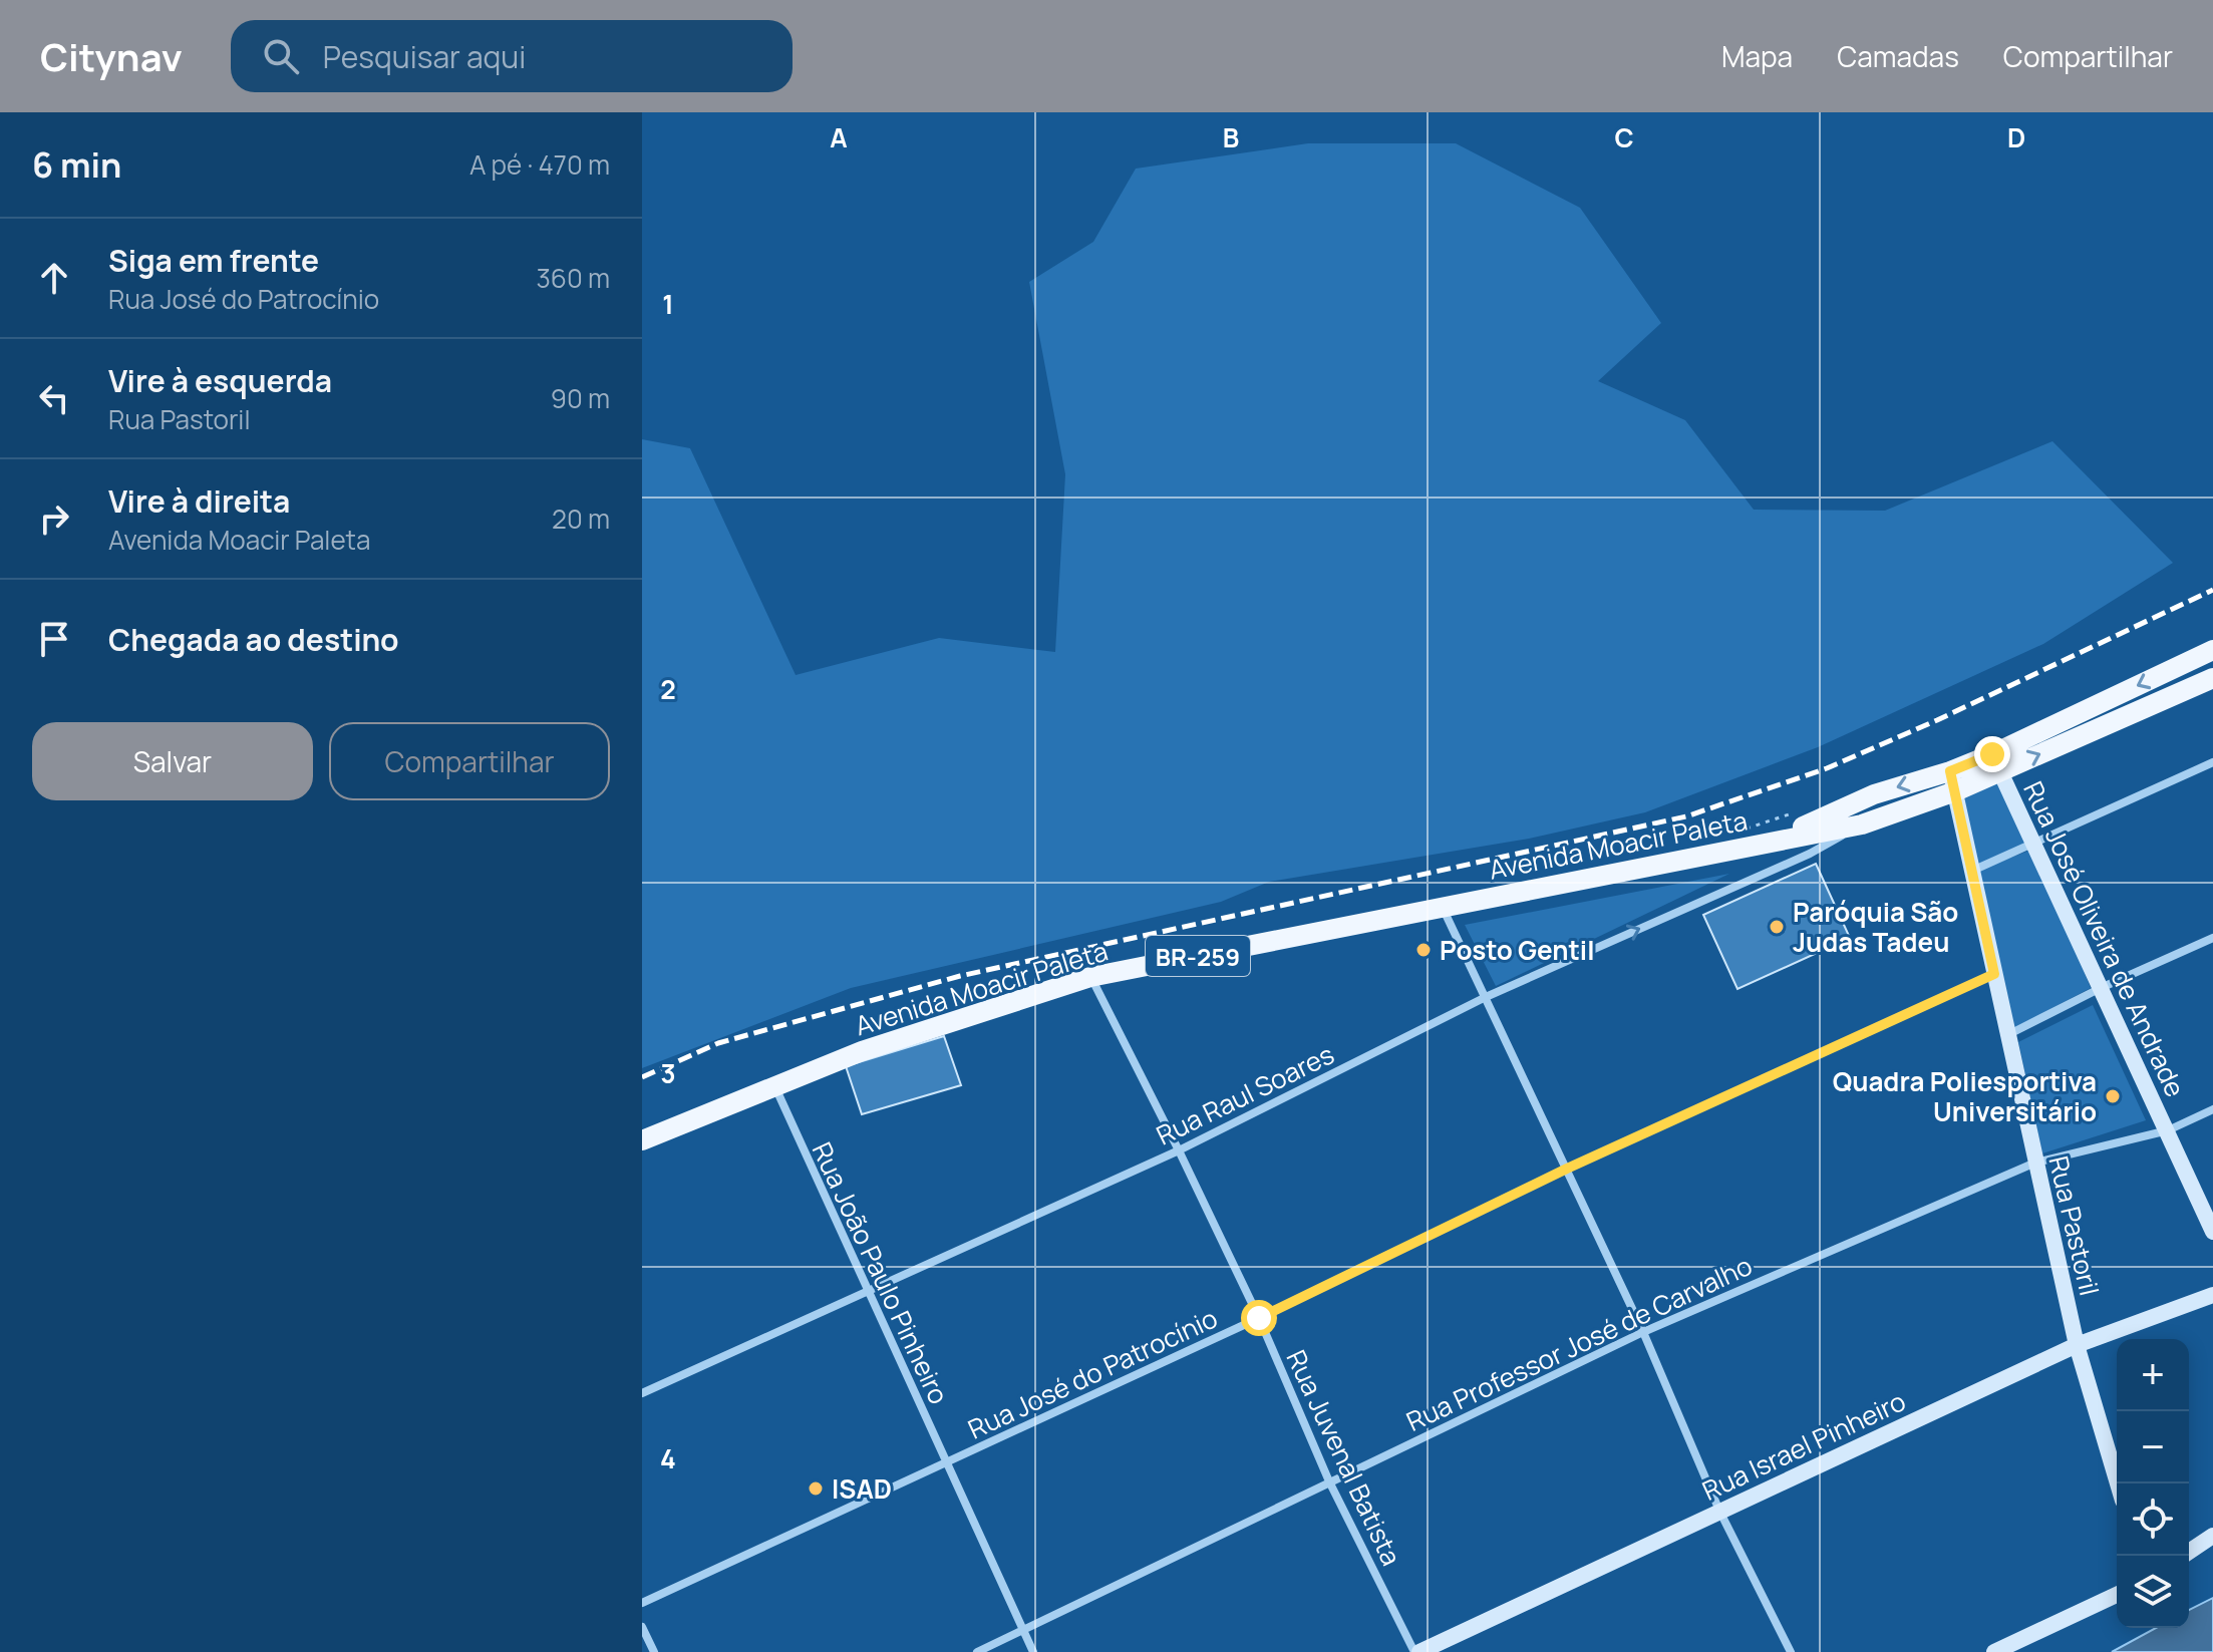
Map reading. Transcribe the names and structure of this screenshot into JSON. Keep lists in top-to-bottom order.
{
  "streets": {
    "main road": ["Avenida Moacir Paleta", "BR-259"],
    "street": [
      "Rua José Oliveira de Andrade",
      "Rua Raul Soares",
      "Rua Pastoril",
      "Rua João Paulo Pinheiro",
      "Rua Professor José de Carvalho",
      "Rua José do Patrocínio",
      "Rua Israel Pinheiro",
      "Rua Juvenal Batista"
    ]
  },
  "crossings": [
    ["Avenida Moacir Paleta", "Rua José Oliveira de Andrade"],
    ["Avenida Moacir Paleta", "Rua Raul Soares"],
    ["Avenida Moacir Paleta", "Rua Pastoril"],
    ["Avenida Moacir Paleta", "Rua João Paulo Pinheiro"],
    ["Avenida Moacir Paleta", "Rua Juvenal Batista"],
    ["Rua José Oliveira de Andrade", "Rua Professor José de Carvalho"],
    ["Rua Raul Soares", "Rua João Paulo Pinheiro"],
    ["Rua Raul Soares", "Rua Juvenal Batista"],
    ["Rua Pastoril", "Rua Professor José de Carvalho"],
    ["Rua Pastoril", "Rua José do Patrocínio"],
    ["Rua Pastoril", "Rua Israel Pinheiro"],
    ["Rua João Paulo Pinheiro", "Rua Professor José de Carvalho"],
    ["Rua João Paulo Pinheiro", "Rua José do Patrocínio"],
    ["Rua Professor José de Carvalho", "Rua Juvenal Batista"],
    ["Rua José do Patrocínio", "Rua Juvenal Batista"],
    ["Rua Israel Pinheiro", "Rua Juvenal Batista"]
  ],
  "places": [
    "Paróquia São Judas Tadeu",
    "Posto Gentil",
    "Quadra Poliesportiva Universitário",
    "ISAD"
  ],
  "page": {
    "header": "Citynav",
    "search": "Pesquisar aqui",
    "nav": ["Mapa", "Camadas", "Compartilhar"],
    "heading": ["6 min", "A pé · 470 m"],
    "list": [
      ["Siga em frente", "Rua José do Patrocínio", "360 m"],
      ["Vire à esquerda", "Rua Pastoril", "90 m"],
      ["Vire à direita", "Avenida Moacir Paleta", "20 m"],
      "Chegada ao destino"
    ],
    "buttons": ["Salvar", "Compartilhar"],
    "map_buttons": ["+", "−"]
  },
  "grid": {
    "columns": [
      "A",
      "B",
      "C",
      "D"
    ],
    "rows": [
      "1",
      "2",
      "3",
      "4"
    ]
  }
}
